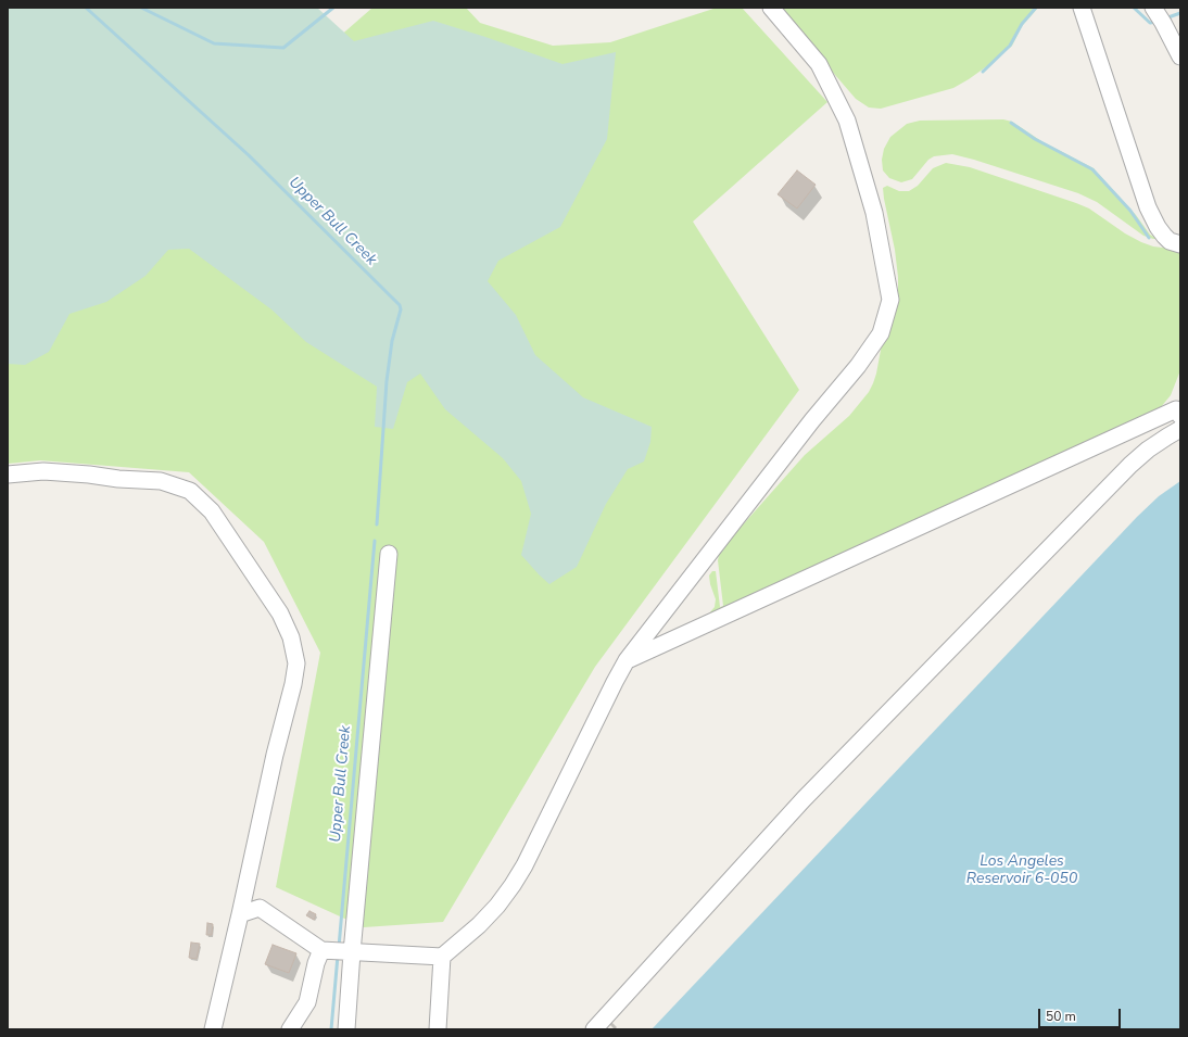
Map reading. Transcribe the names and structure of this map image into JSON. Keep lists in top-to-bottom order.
{
  "water": ["Upper Bull Creek", "Los Angeles Reservoir 6-050"],
  "scale_bar": "50 m"
}
